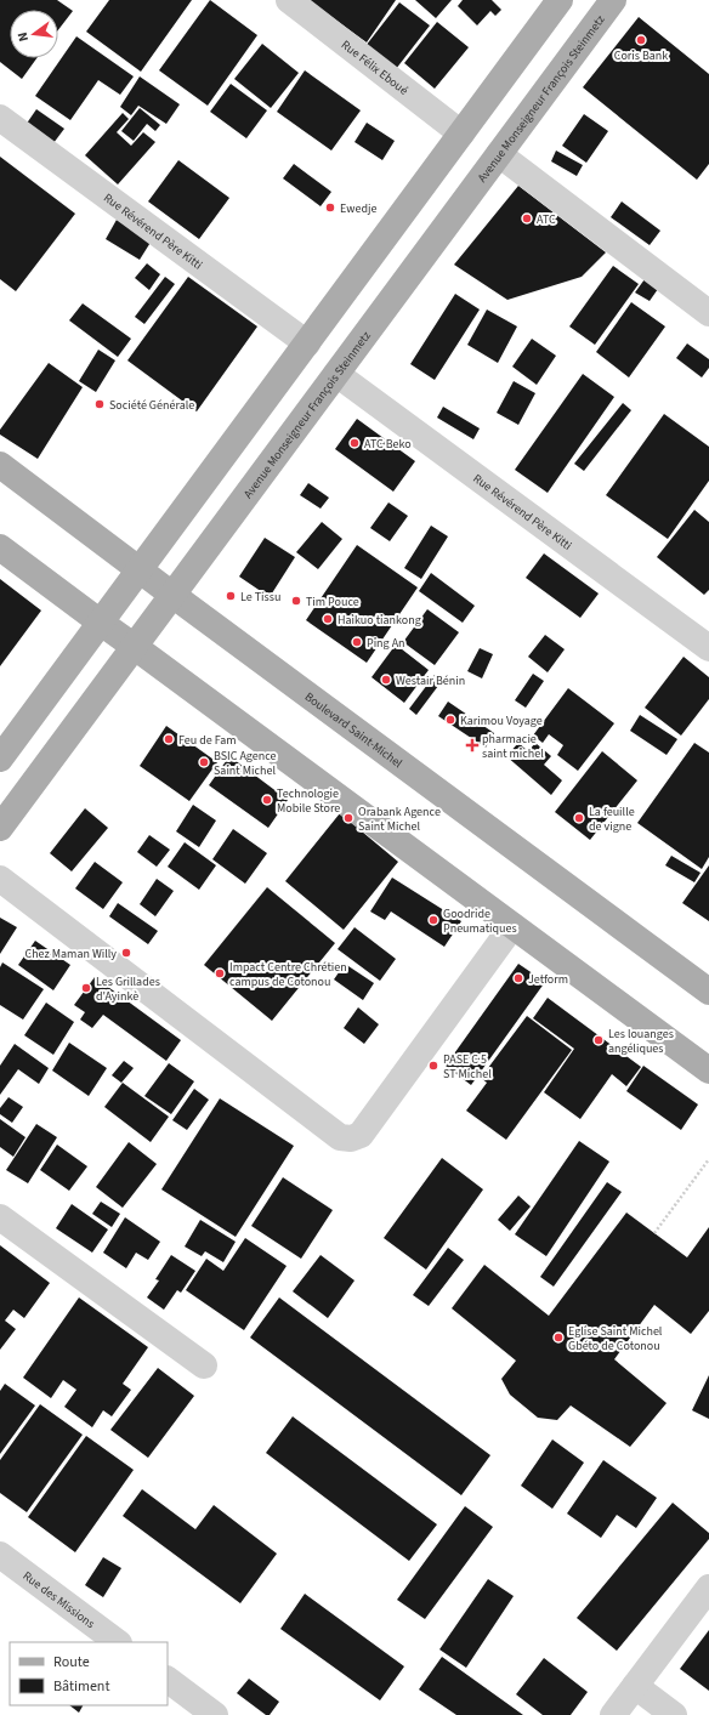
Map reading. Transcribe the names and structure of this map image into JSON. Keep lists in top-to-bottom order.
{
  "streets": {
    "main road": ["Avenue Monseigneur François Steinmetz", "Boulevard Saint-Michel"],
    "street": ["Rue Félix Eboué", "Rue Révérend Père Kitti", "Rue des Missions"]
  },
  "crossings": [
    ["Avenue Monseigneur François Steinmetz", "Rue Révérend Père Kitti"],
    ["Avenue Monseigneur François Steinmetz", "Boulevard Saint-Michel"]
  ],
  "places": {
    "other": [
      "Coris Bank",
      "Ewedje",
      "ATC",
      "Société Générale",
      "ATC Beko",
      "Le Tissu",
      "Tim Pouce",
      "Haikuo tiankong",
      "Ping An",
      "Westair Bénin",
      "Karimou Voyage",
      "Feu de Fam",
      "BSIC Agence Saint Michel",
      "Technologie Mobile Store",
      "Orabank Agence Saint Michel",
      "La feuille de vigne",
      "Goodride Pneumatiques",
      "Chez Maman Willy",
      "Impact Centre Chrétien campus de Cotonou",
      "Jetform",
      "Les Grillades d'Ayinkè",
      "Les louanges angéliques",
      "PASE C 5 ST Michel",
      "Eglise Saint Michel Gbéto de Cotonou"
    ],
    "health": ["pharmacie saint michel"]
  },
  "legend": ["Route", "Bâtiment"],
  "north": "left"
}
